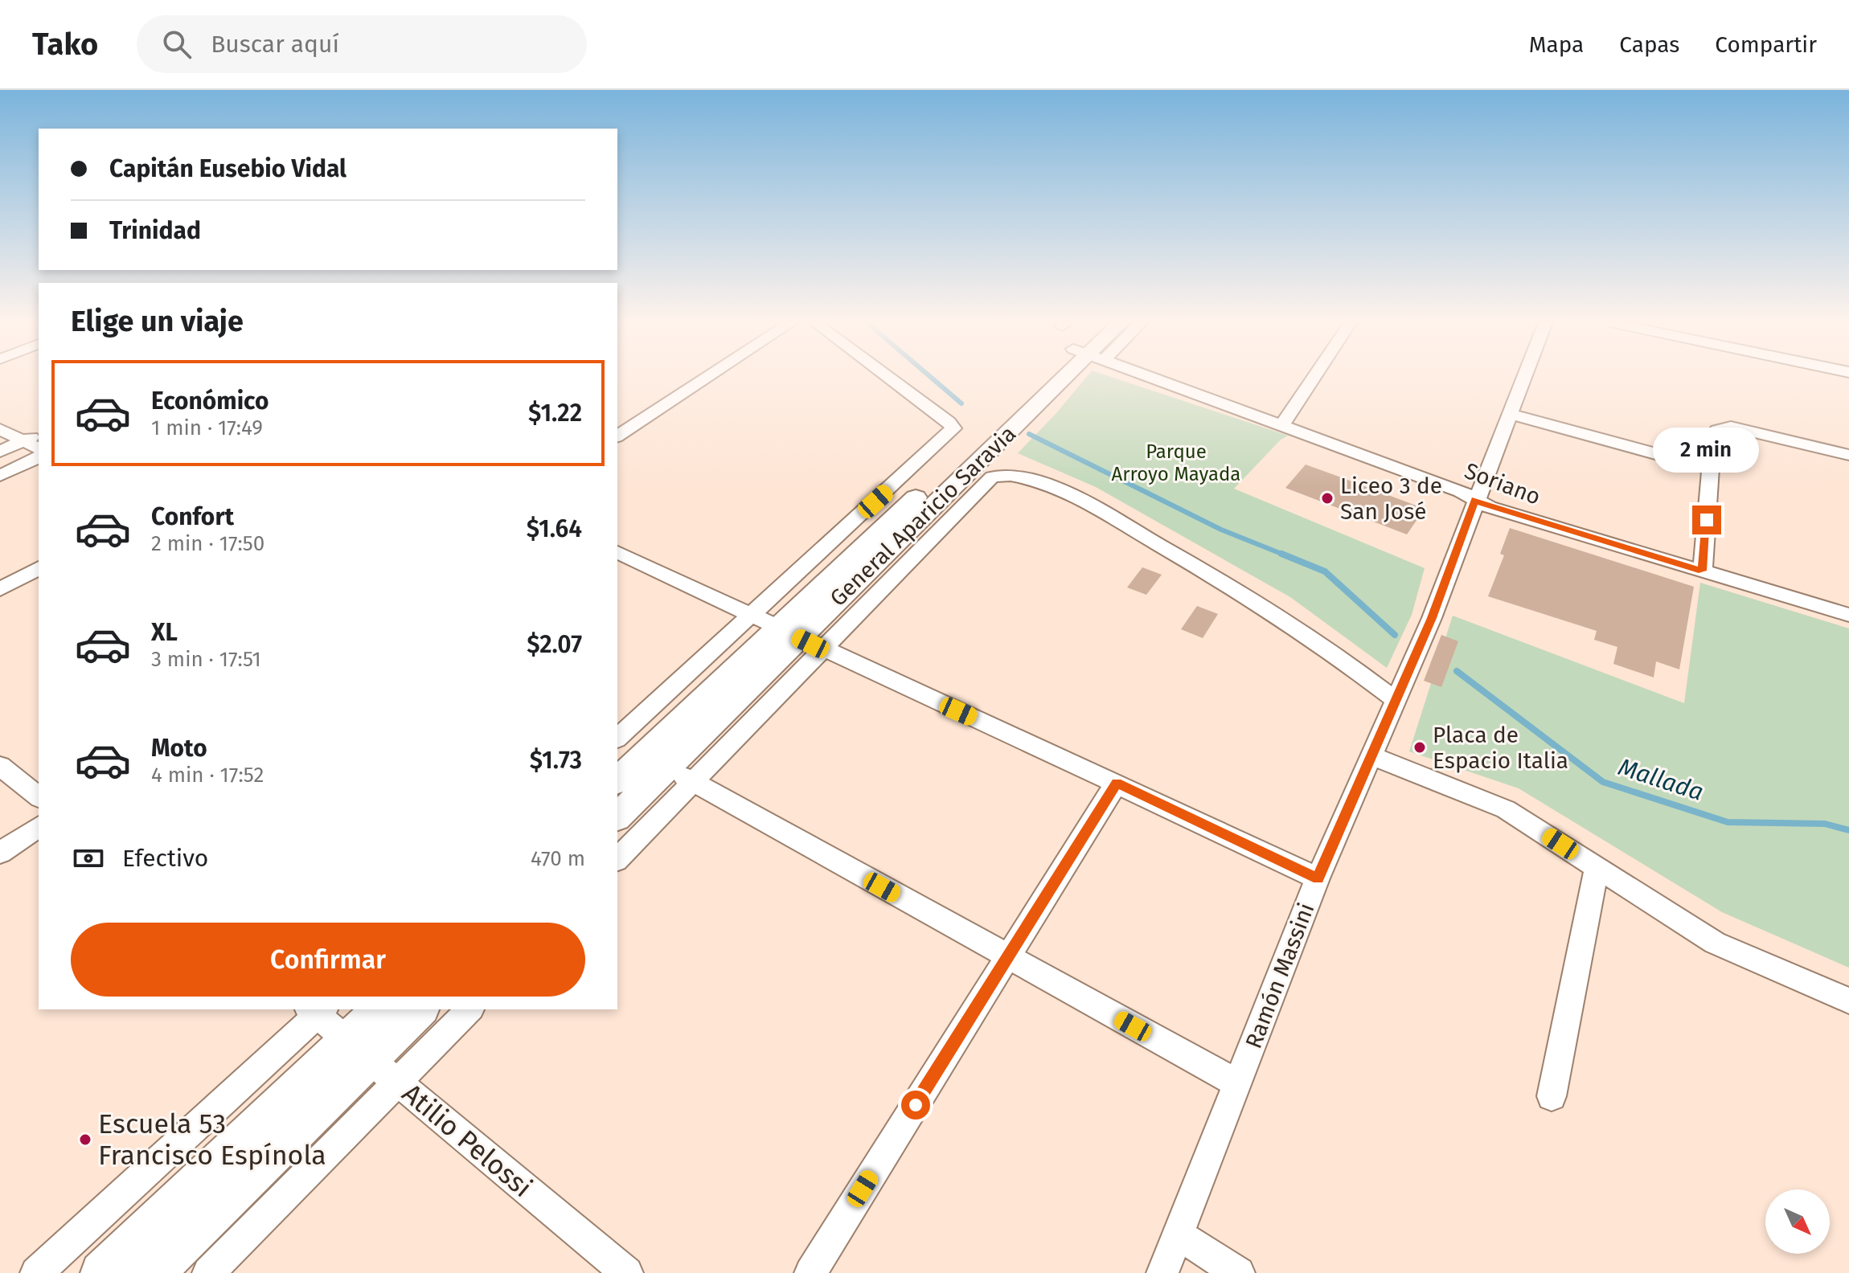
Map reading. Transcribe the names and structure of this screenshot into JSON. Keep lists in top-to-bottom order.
{
  "streets": {
    "main road": ["General Aparicio Saravia"],
    "street": ["Soriano", "Ramón Massini", "Atilio Pelossi"]
  },
  "crossings": [
    ["Soriano", "Ramón Massini"],
    ["General Aparicio Saravia", "Ramón Massini"]
  ],
  "water": ["Mallada"],
  "parks": ["Parque Arroyo Mayada"],
  "places": ["Liceo 3 de San José", "Placa de Espacio Italia", "Escuela 53 Francisco Espínola"],
  "north": "bottom right",
  "page": {
    "header": "Tako",
    "search": "Buscar aquí",
    "nav": ["Mapa", "Capas", "Compartir"],
    "banner": ["Capitán Eusebio Vidal", "Trinidad"],
    "heading": "Elige un viaje",
    "list": [
      {
        "name": "Económico",
        "note": "1 min · 17:49",
        "value": "$1.22"
      },
      {
        "name": "Confort",
        "note": "2 min · 17:50",
        "value": "$1.64"
      },
      {
        "name": "XL",
        "note": "3 min · 17:51",
        "value": "$2.07"
      },
      {
        "name": "Moto",
        "note": "4 min · 17:52",
        "value": "$1.73"
      }
    ],
    "bubble": "2 min",
    "pay": ["Efectivo", "470 m"],
    "buttons": "Confirmar"
  }
}
